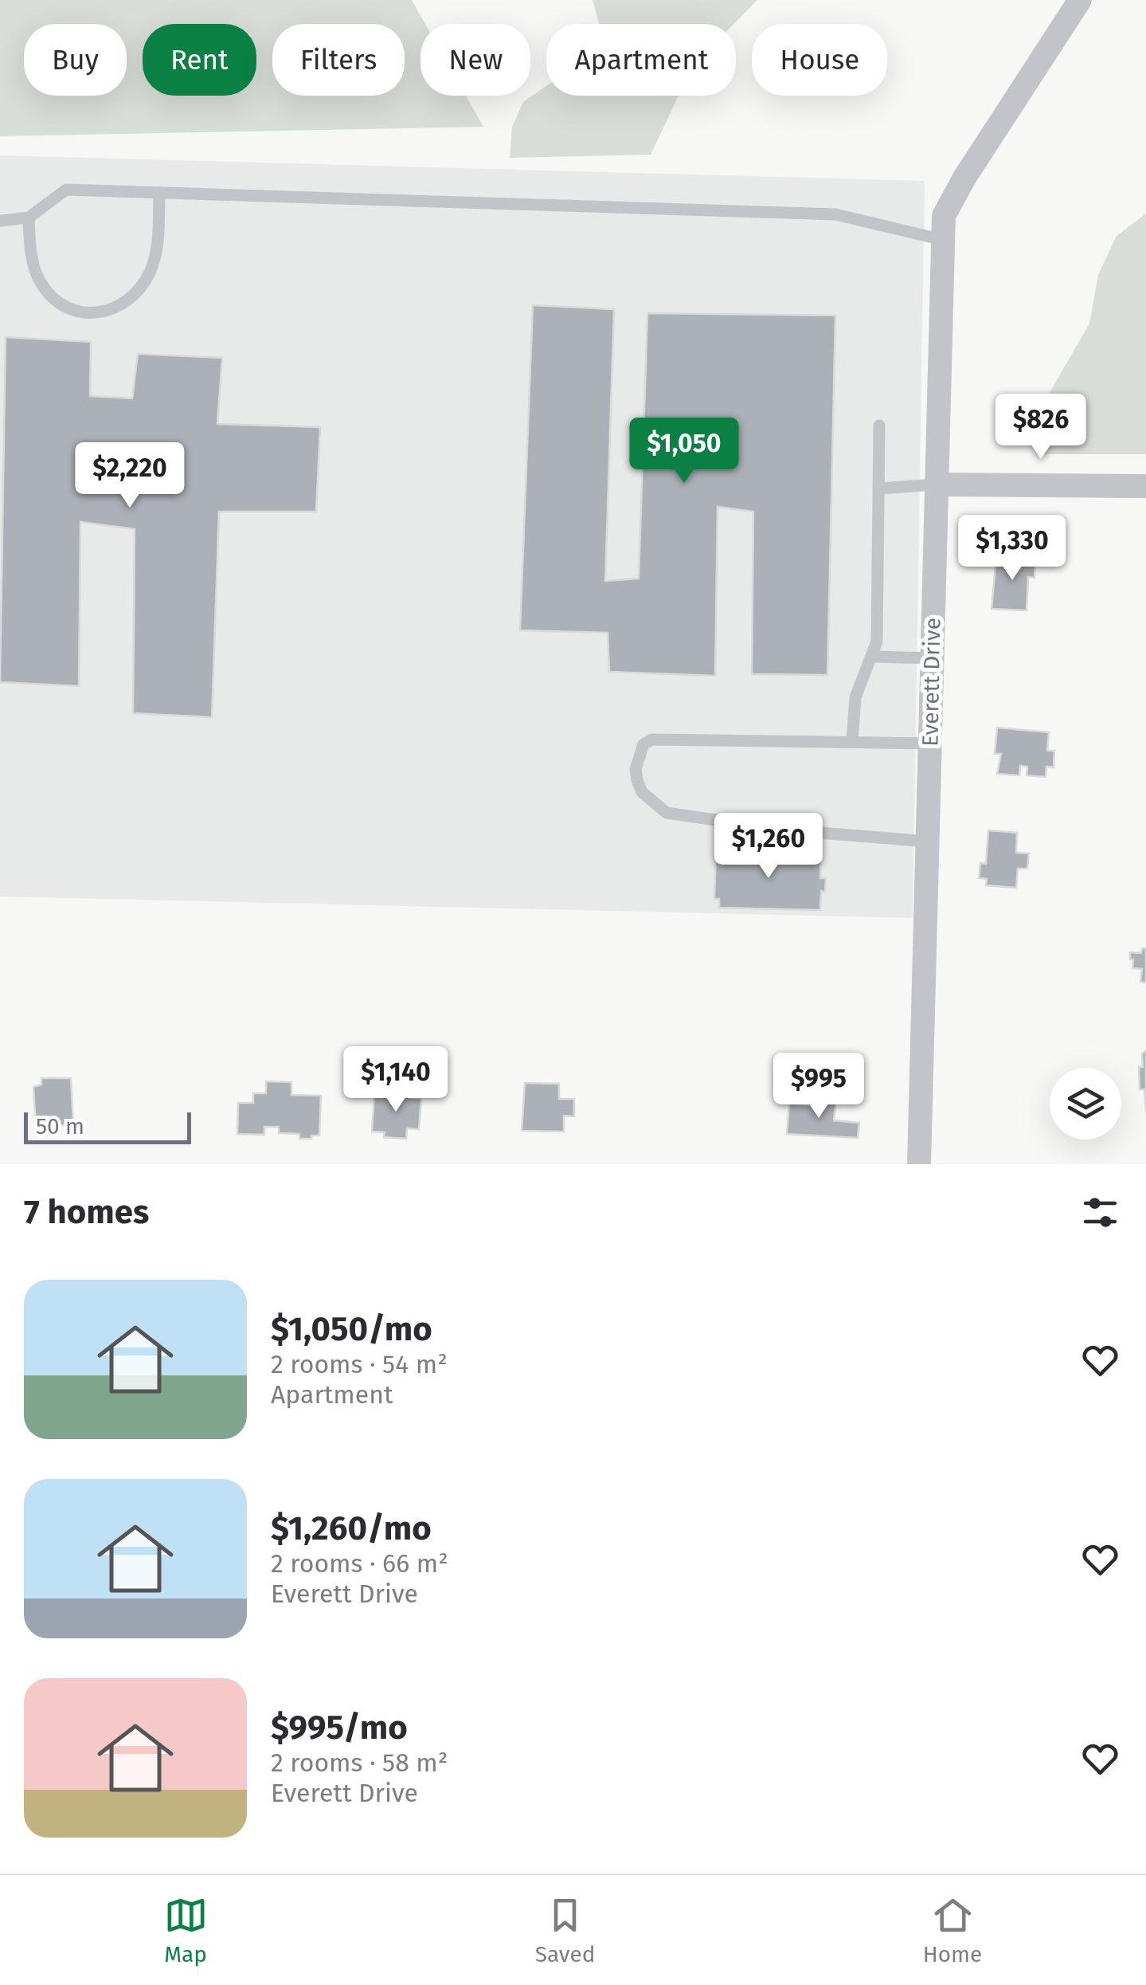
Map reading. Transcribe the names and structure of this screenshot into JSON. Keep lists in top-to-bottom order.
{
  "streets": {
    "street": ["Everett Drive"]
  },
  "scale_bar": "50 m",
  "page": {
    "chip": [
      "Buy",
      "Rent",
      "Filters",
      "New",
      "Apartment",
      "House"
    ],
    "price": [
      "$826",
      "$1,050",
      "$2,220",
      "$1,330",
      "$1,260",
      "$1,140",
      "$995"
    ],
    "scale": "50 m",
    "heading": "7 homes",
    "list": [
      {
        "name": "$1,050/mo",
        "note": "2 rooms · 54 m² · Apartment"
      },
      {
        "name": "$1,260/mo",
        "note": "2 rooms · 66 m² · Everett Drive"
      },
      {
        "name": "$995/mo",
        "note": "2 rooms · 58 m² · Everett Drive"
      }
    ],
    "tabs": ["Map", "Saved", "Home"]
  }
}
